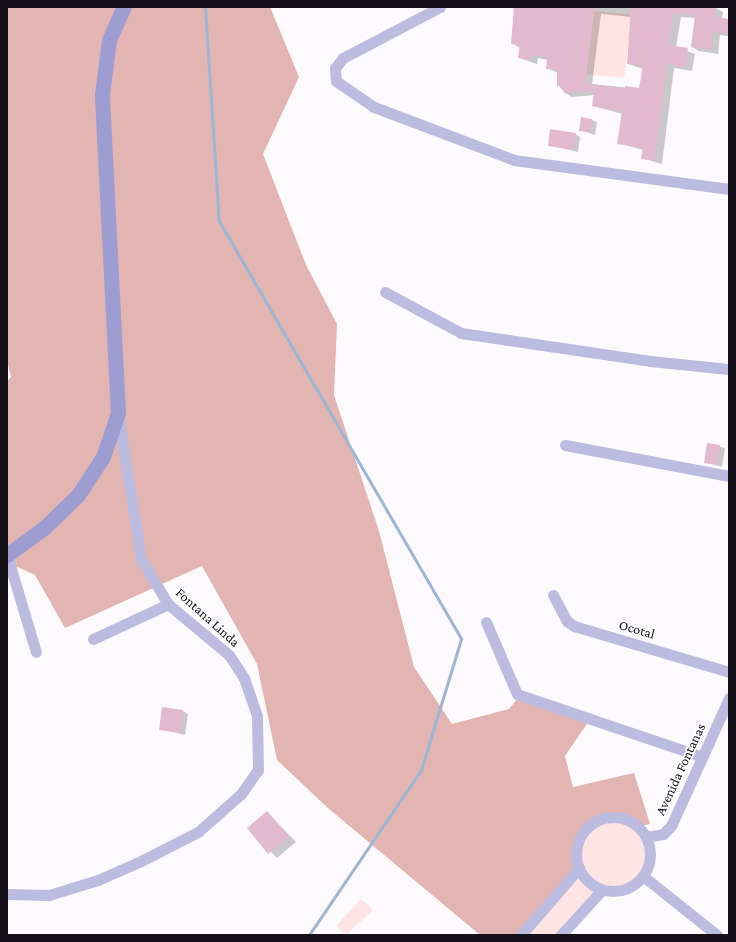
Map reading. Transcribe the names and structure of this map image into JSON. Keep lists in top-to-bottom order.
{
  "streets": {
    "street": ["Fontana Linda", "Ocotal", "Avenida Fontanas"]
  }
}
